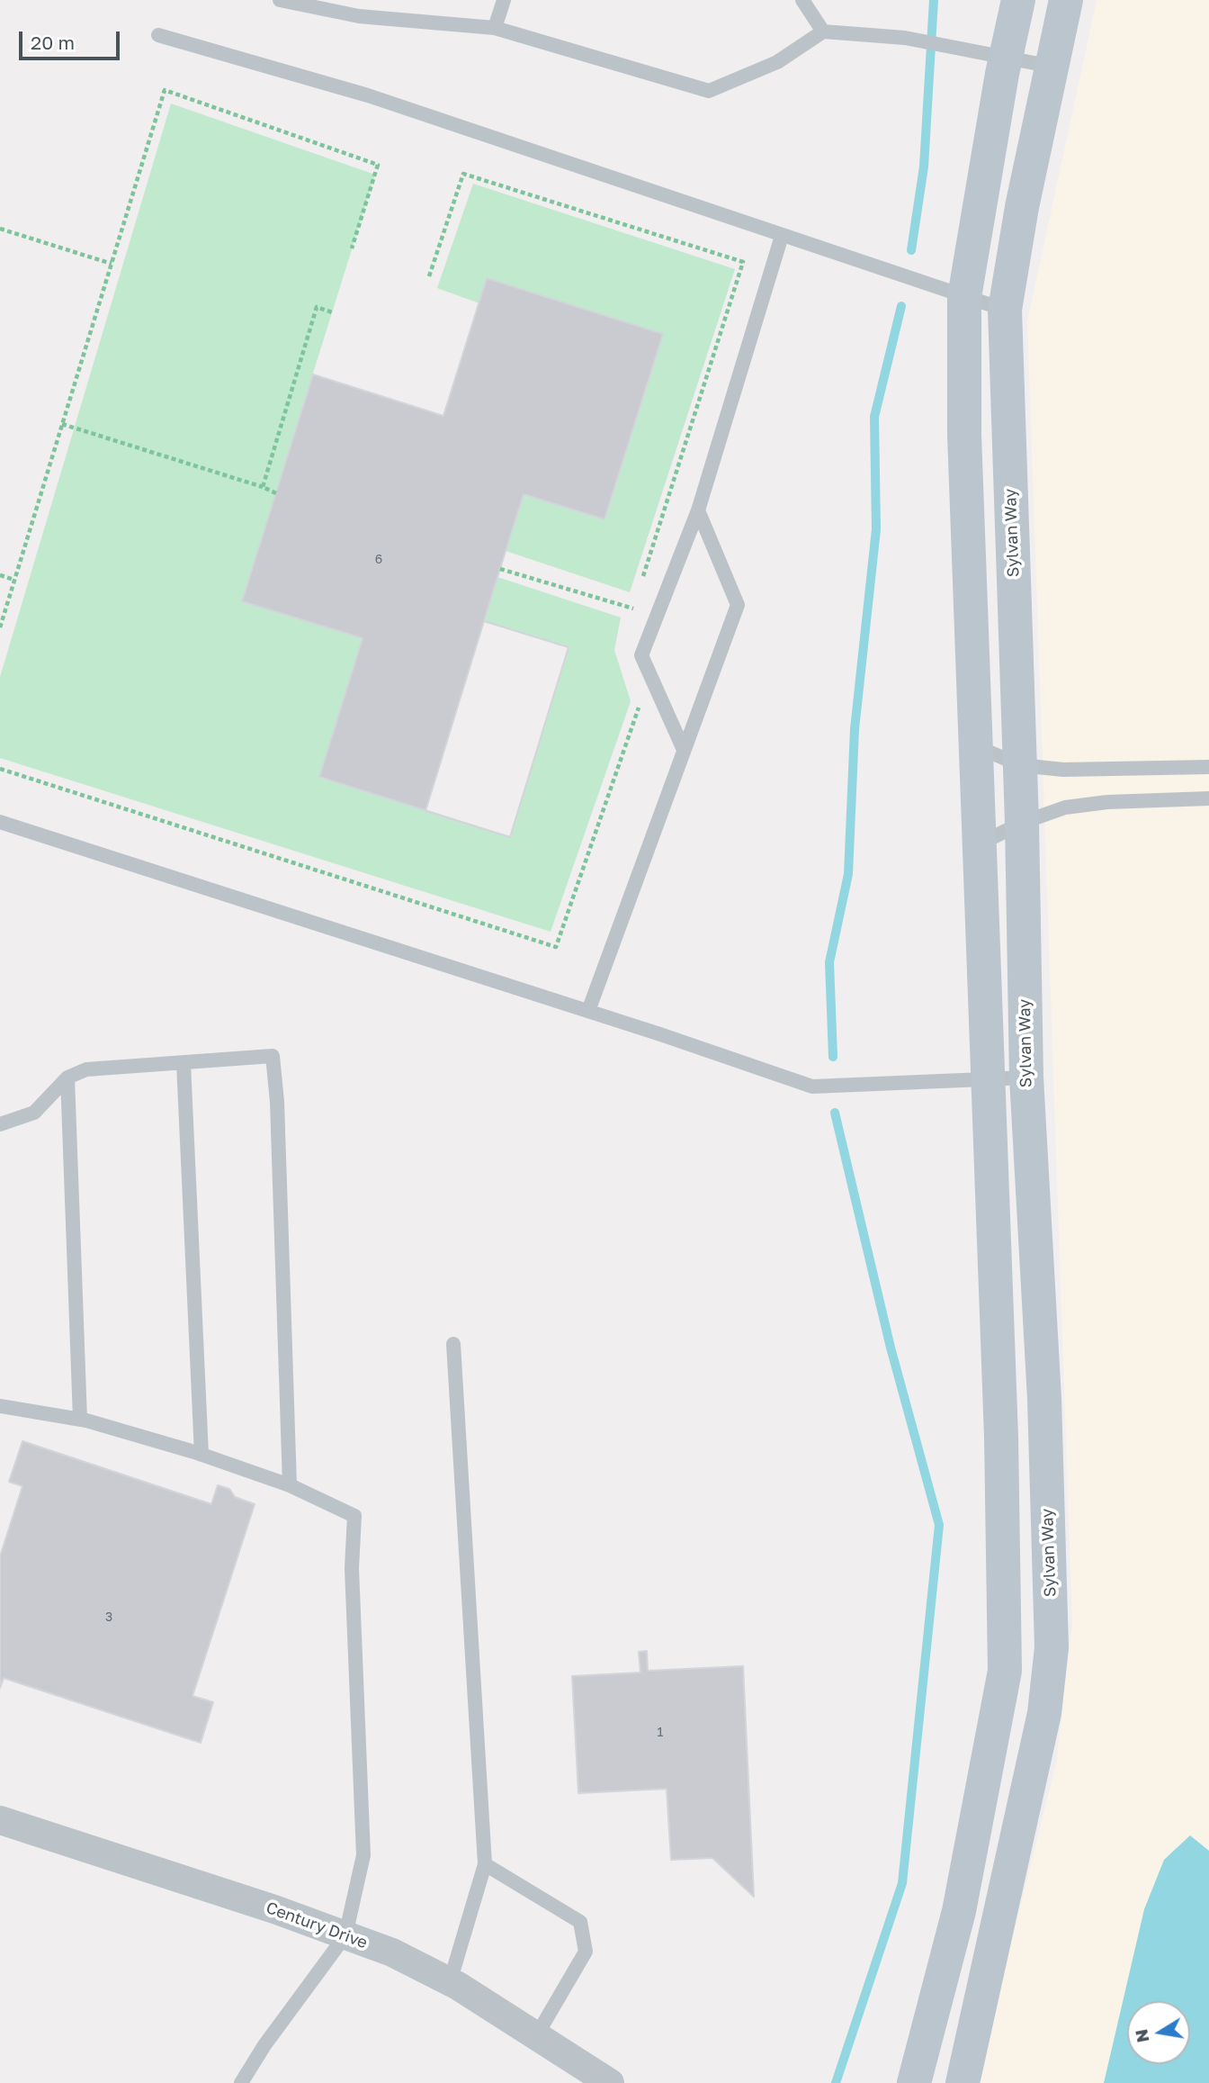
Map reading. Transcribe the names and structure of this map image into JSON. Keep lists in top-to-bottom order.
{
  "streets": {
    "street": ["Sylvan Way", "Century Drive"]
  },
  "house_numbers": ["6", "3", "1"],
  "scale_bar": "20 m",
  "north": "left"
}
